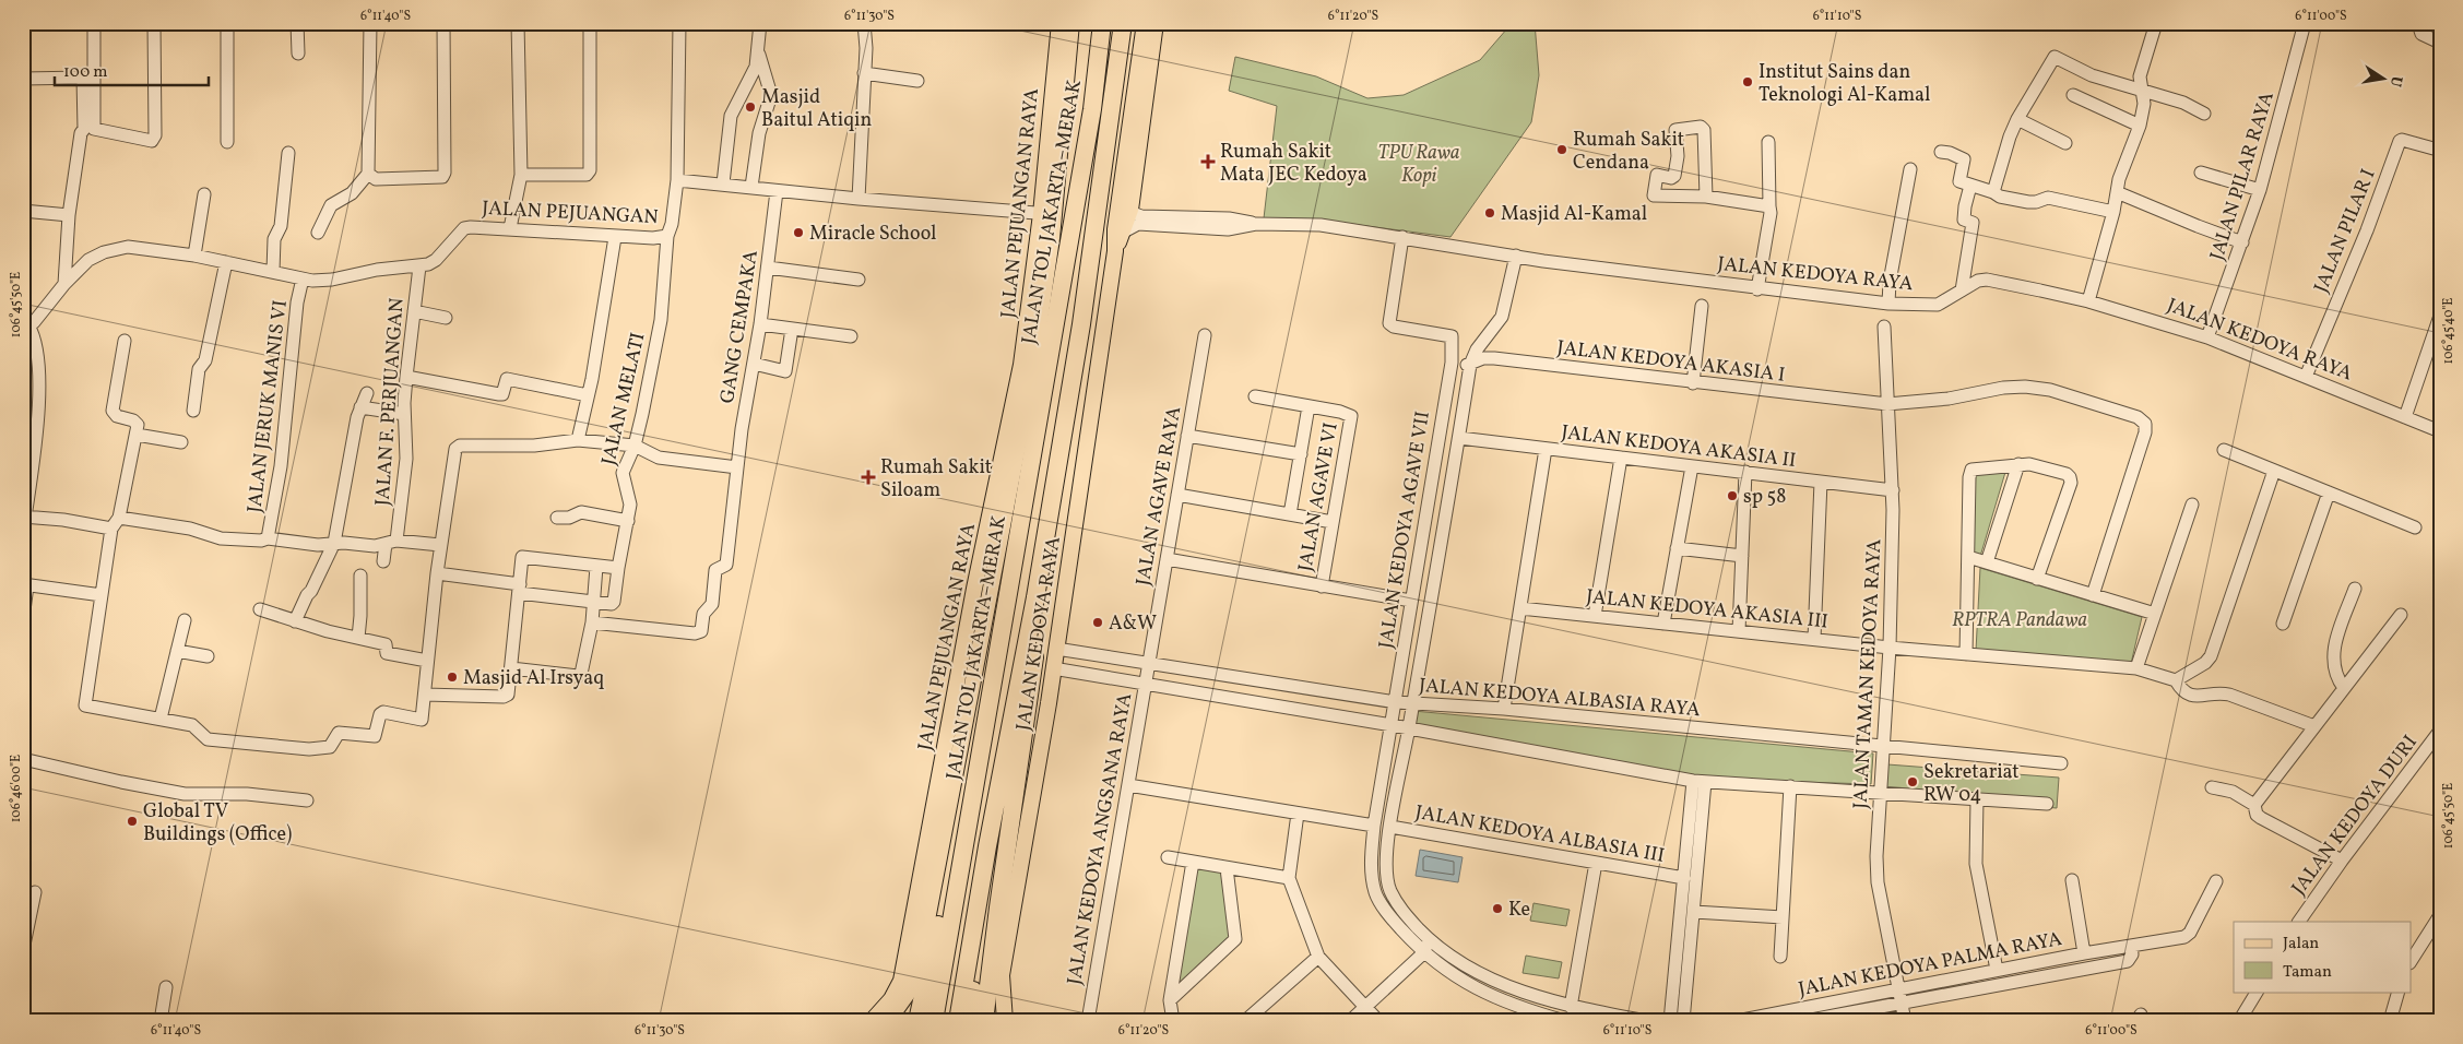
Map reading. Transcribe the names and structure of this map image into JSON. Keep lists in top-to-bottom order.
{
  "streets": {
    "highway": ["JALAN TOL JAKARTA–MERAK"],
    "main road": ["JALAN PEJUANGAN RAYA", "JALAN KEDOYA RAYA"],
    "street": [
      "JALAN PILAR RAYA",
      "JALAN PEJUANGAN",
      "JALAN PILAR I",
      "GANG CEMPAKA",
      "JALAN KEDOYA AKASIA I",
      "JALAN MELATI",
      "JALAN F. PERJUANGAN",
      "JALAN JERUK MANIS VI",
      "JALAN KEDOYA AKASIA II",
      "JALAN AGAVE RAYA",
      "JALAN AGAVE VI",
      "JALAN KEDOYA AGAVE VII",
      "JALAN KEDOYA AKASIA III",
      "JALAN TAMAN KEDOYA RAYA",
      "JALAN KEDOYA ALBASIA RAYA",
      "JALAN KEDOYA DURI",
      "JALAN KEDOYA ALBASIA III",
      "JALAN KEDOYA ANGSANA RAYA",
      "JALAN KEDOYA PALMA RAYA"
    ]
  },
  "crossings": [
    ["JALAN PILAR RAYA", "JALAN KEDOYA RAYA"],
    ["JALAN PEJUANGAN", "JALAN MELATI"],
    ["JALAN PEJUANGAN", "JALAN F. PERJUANGAN"],
    ["JALAN PEJUANGAN", "JALAN JERUK MANIS VI"],
    ["JALAN PILAR I", "JALAN KEDOYA RAYA"],
    ["JALAN KEDOYA RAYA", "JALAN KEDOYA AGAVE VII"],
    ["JALAN KEDOYA RAYA", "JALAN KEDOYA ALBASIA RAYA"],
    ["JALAN KEDOYA AKASIA I", "JALAN KEDOYA AGAVE VII"],
    ["JALAN KEDOYA AKASIA I", "JALAN TAMAN KEDOYA RAYA"],
    ["JALAN F. PERJUANGAN", "JALAN JERUK MANIS VI"],
    ["JALAN KEDOYA AKASIA II", "JALAN TAMAN KEDOYA RAYA"],
    ["JALAN AGAVE RAYA", "JALAN KEDOYA ALBASIA RAYA"],
    ["JALAN AGAVE RAYA", "JALAN KEDOYA ANGSANA RAYA"],
    ["JALAN KEDOYA AGAVE VII", "JALAN KEDOYA ALBASIA RAYA"],
    ["JALAN KEDOYA AKASIA III", "JALAN TAMAN KEDOYA RAYA"],
    ["JALAN TAMAN KEDOYA RAYA", "JALAN KEDOYA ALBASIA RAYA"],
    ["JALAN TAMAN KEDOYA RAYA", "JALAN KEDOYA PALMA RAYA"],
    ["JALAN KEDOYA ALBASIA RAYA", "JALAN KEDOYA ANGSANA RAYA"]
  ],
  "parks": ["TPU Rawa Kopi", "RPTRA Pandawa"],
  "places": {
    "other": [
      "Institut Sains dan Teknologi Al-Kamal",
      "Masjid Baitul Atiqin",
      "Rumah Sakit Cendana",
      "Masjid Al-Kamal",
      "Miracle School",
      "sp 58",
      "A&W",
      "Masjid Al Irsyaq",
      "Sekretariat RW 04",
      "Global TV Buildings (Office)",
      "Ke"
    ],
    "health": ["Rumah Sakit Mata JEC Kedoya", "Rumah Sakit Siloam"]
  },
  "legend": ["Jalan", "Taman"],
  "scale_bar": "100 m",
  "north": "right",
  "coordinates": [
    "6°11'40\"S",
    "6°11'30\"S",
    "6°11'20\"S",
    "6°11'10\"S",
    "6°11'00\"S",
    "106°45'50\"E",
    "106°45'40\"E",
    "106°46'00\"E"
  ]
}
